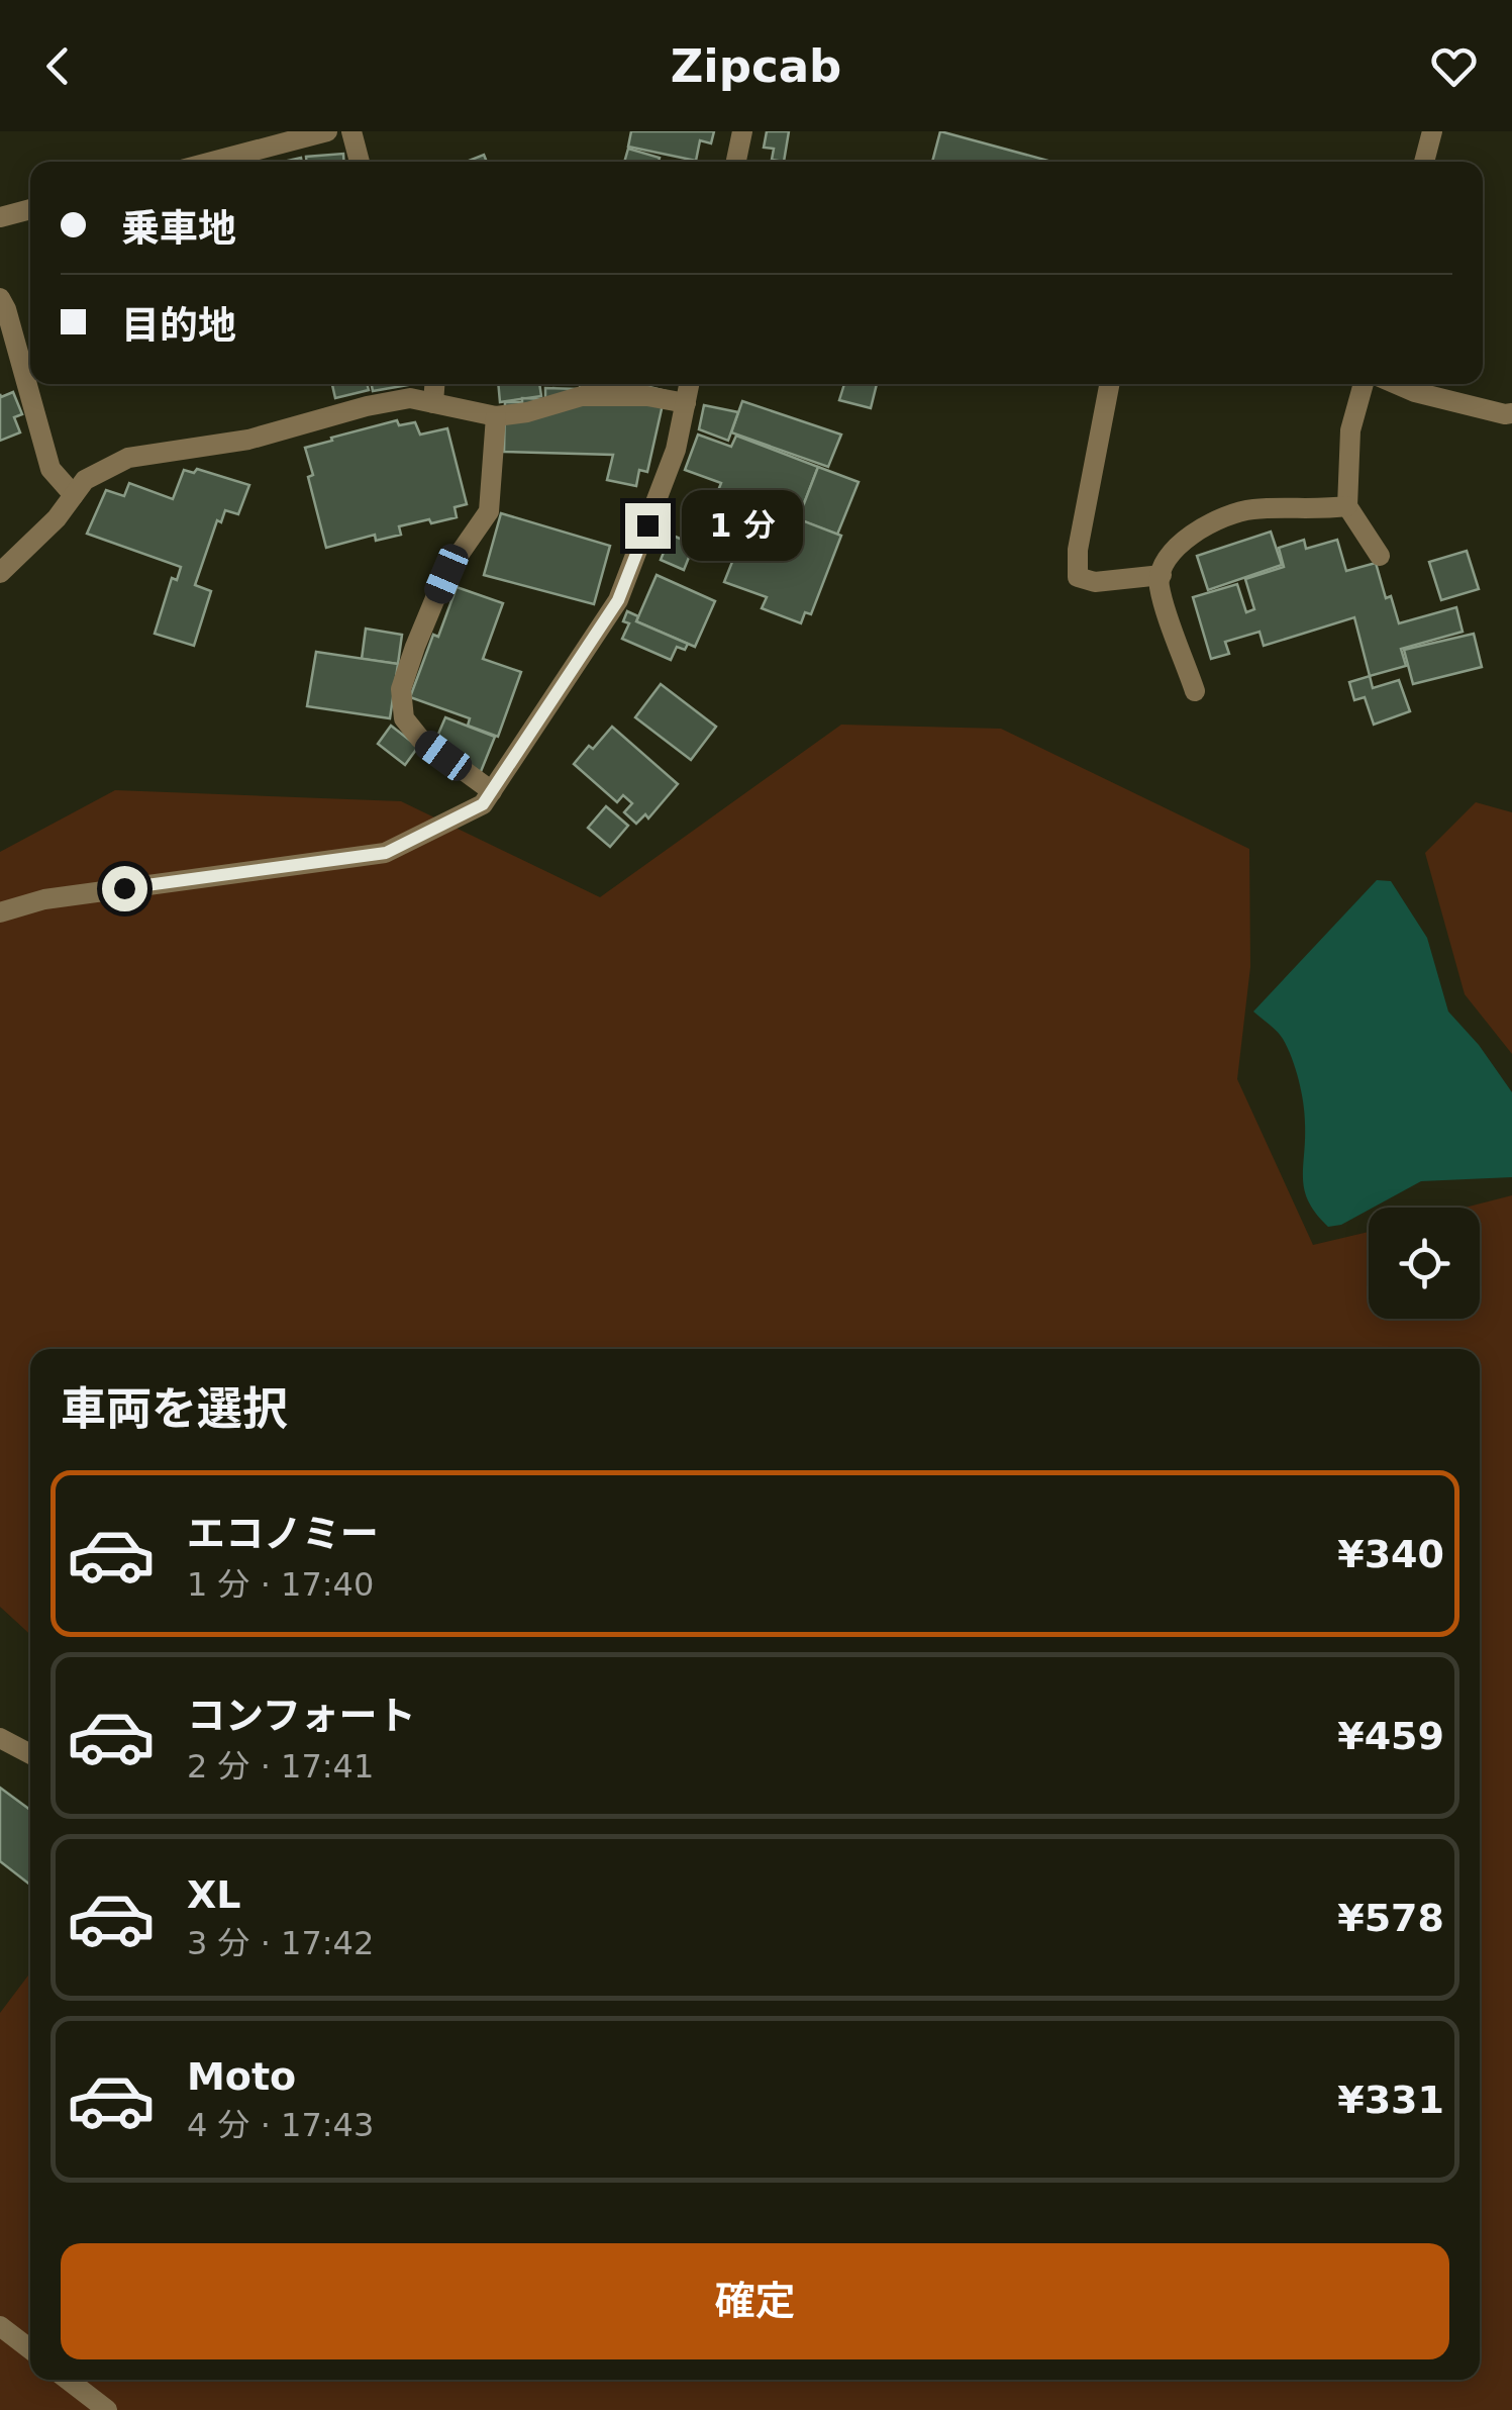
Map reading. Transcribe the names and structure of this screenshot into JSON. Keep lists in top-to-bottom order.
{
  "page": {
    "header": "Zipcab",
    "banner": ["乗車地", "目的地"],
    "bubble": "1 分",
    "heading": "車両を選択",
    "list": [
      {
        "name": "エコノミー",
        "note": "1 分 · 17:40",
        "value": "¥340"
      },
      {
        "name": "コンフォート",
        "note": "2 分 · 17:41",
        "value": "¥459"
      },
      {
        "name": "XL",
        "note": "3 分 · 17:42",
        "value": "¥578"
      },
      {
        "name": "Moto",
        "note": "4 分 · 17:43",
        "value": "¥331"
      }
    ],
    "buttons": "確定"
  }
}
